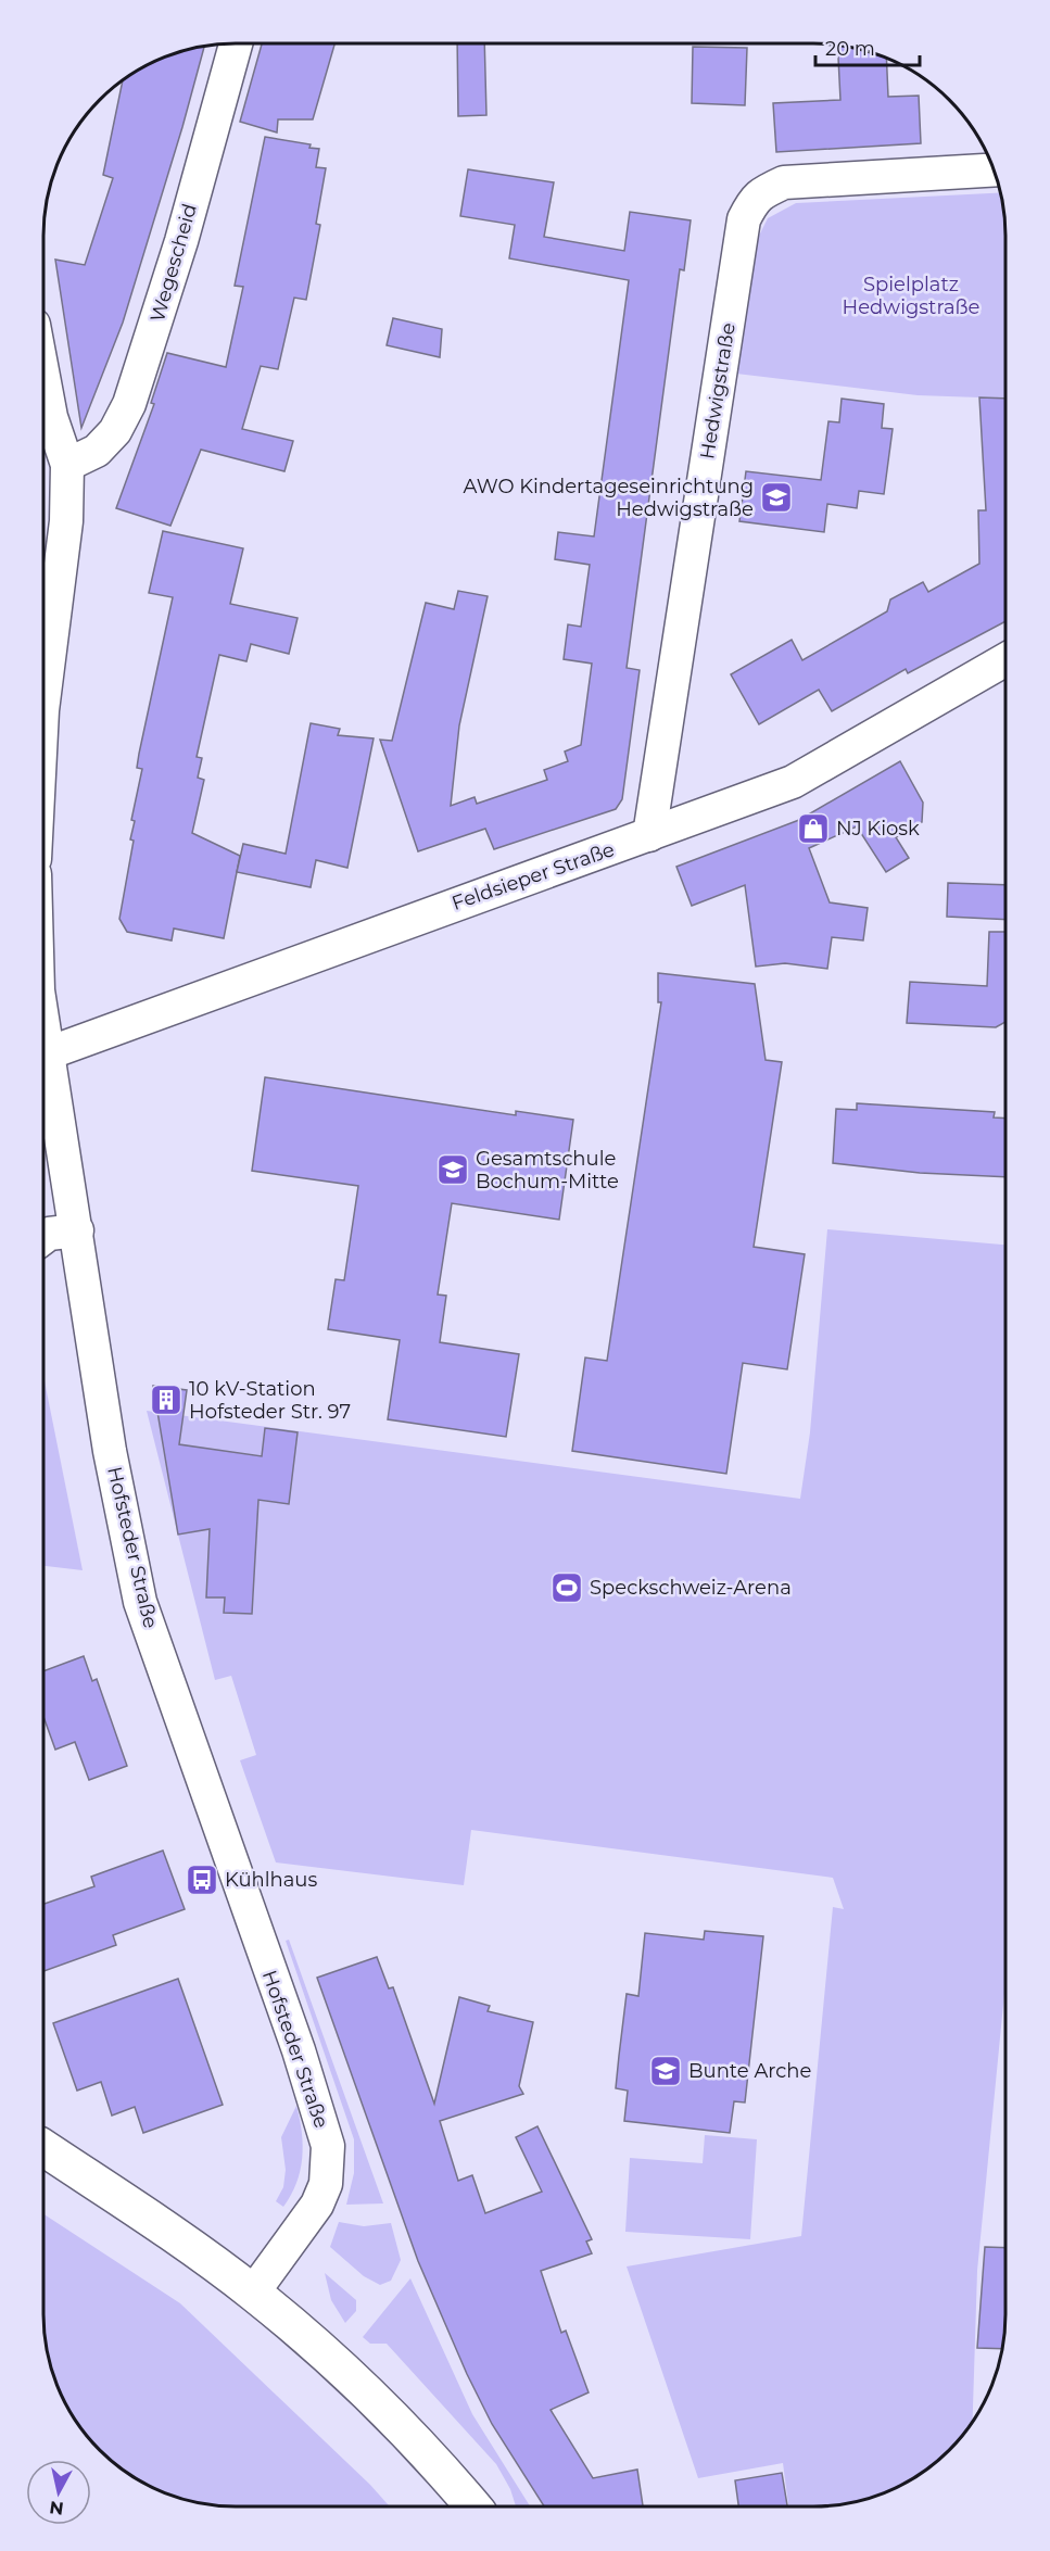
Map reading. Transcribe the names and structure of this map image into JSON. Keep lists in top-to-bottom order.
{
  "streets": {
    "street": [
      "Wegescheid",
      "Hedwigstraße",
      "Feldsieper Straße",
      "Hofsteder Straße"
    ]
  },
  "crossings": [
    ["Hedwigstraße", "Feldsieper Straße"]
  ],
  "parks": ["Spielplatz Hedwigstraße"],
  "places": {
    "school or university": ["AWO Kindertageseinrichtung Hedwigstraße", "Gesamtschule Bochum-Mitte", "Bunte Arche"],
    "shop": ["NJ Kiosk"],
    "building": ["10 kV-Station Hofsteder Str. 97"],
    "sports": ["Speckschweiz-Arena"],
    "bus stop": ["Kühlhaus"]
  },
  "scale_bar": "20 m",
  "north": "bottom"
}
